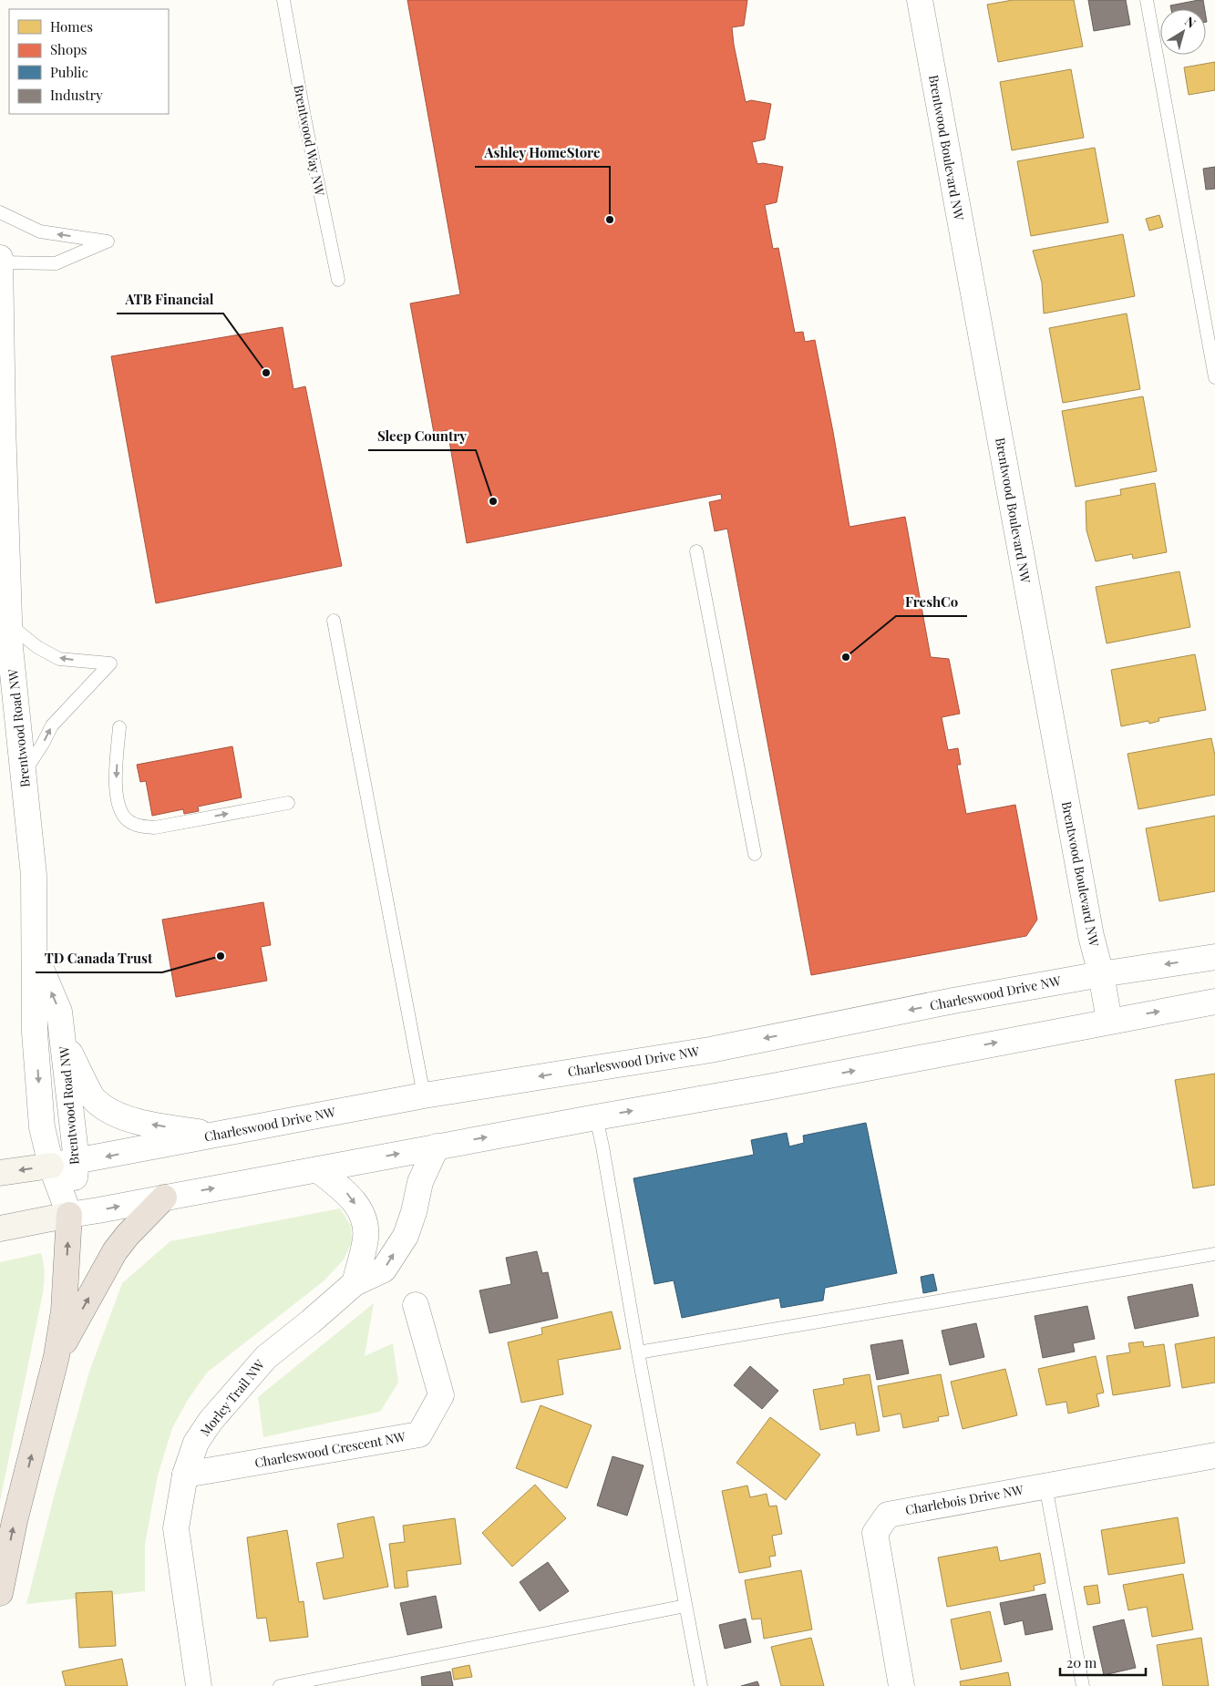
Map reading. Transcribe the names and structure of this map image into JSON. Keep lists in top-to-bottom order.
{
  "streets": {
    "street": [
      "Brentwood Boulevard NW",
      "Brentwood Road NW",
      "Charleswood Drive NW",
      "Morley Trail NW",
      "Charleswood Crescent NW",
      "Charlebois Drive NW"
    ],
    "lane": ["Brentwood Way NW"]
  },
  "crossings": [
    ["Brentwood Boulevard NW", "Charleswood Drive NW"],
    ["Brentwood Road NW", "Charleswood Drive NW"],
    ["Morley Trail NW", "Charleswood Crescent NW"]
  ],
  "places": [
    "Ashley HomeStore",
    "ATB Financial",
    "Sleep Country",
    "FreshCo",
    "TD Canada Trust"
  ],
  "legend": [
    "Homes",
    "Shops",
    "Public",
    "Industry"
  ],
  "scale_bar": "20 m",
  "north": "top right"
}
